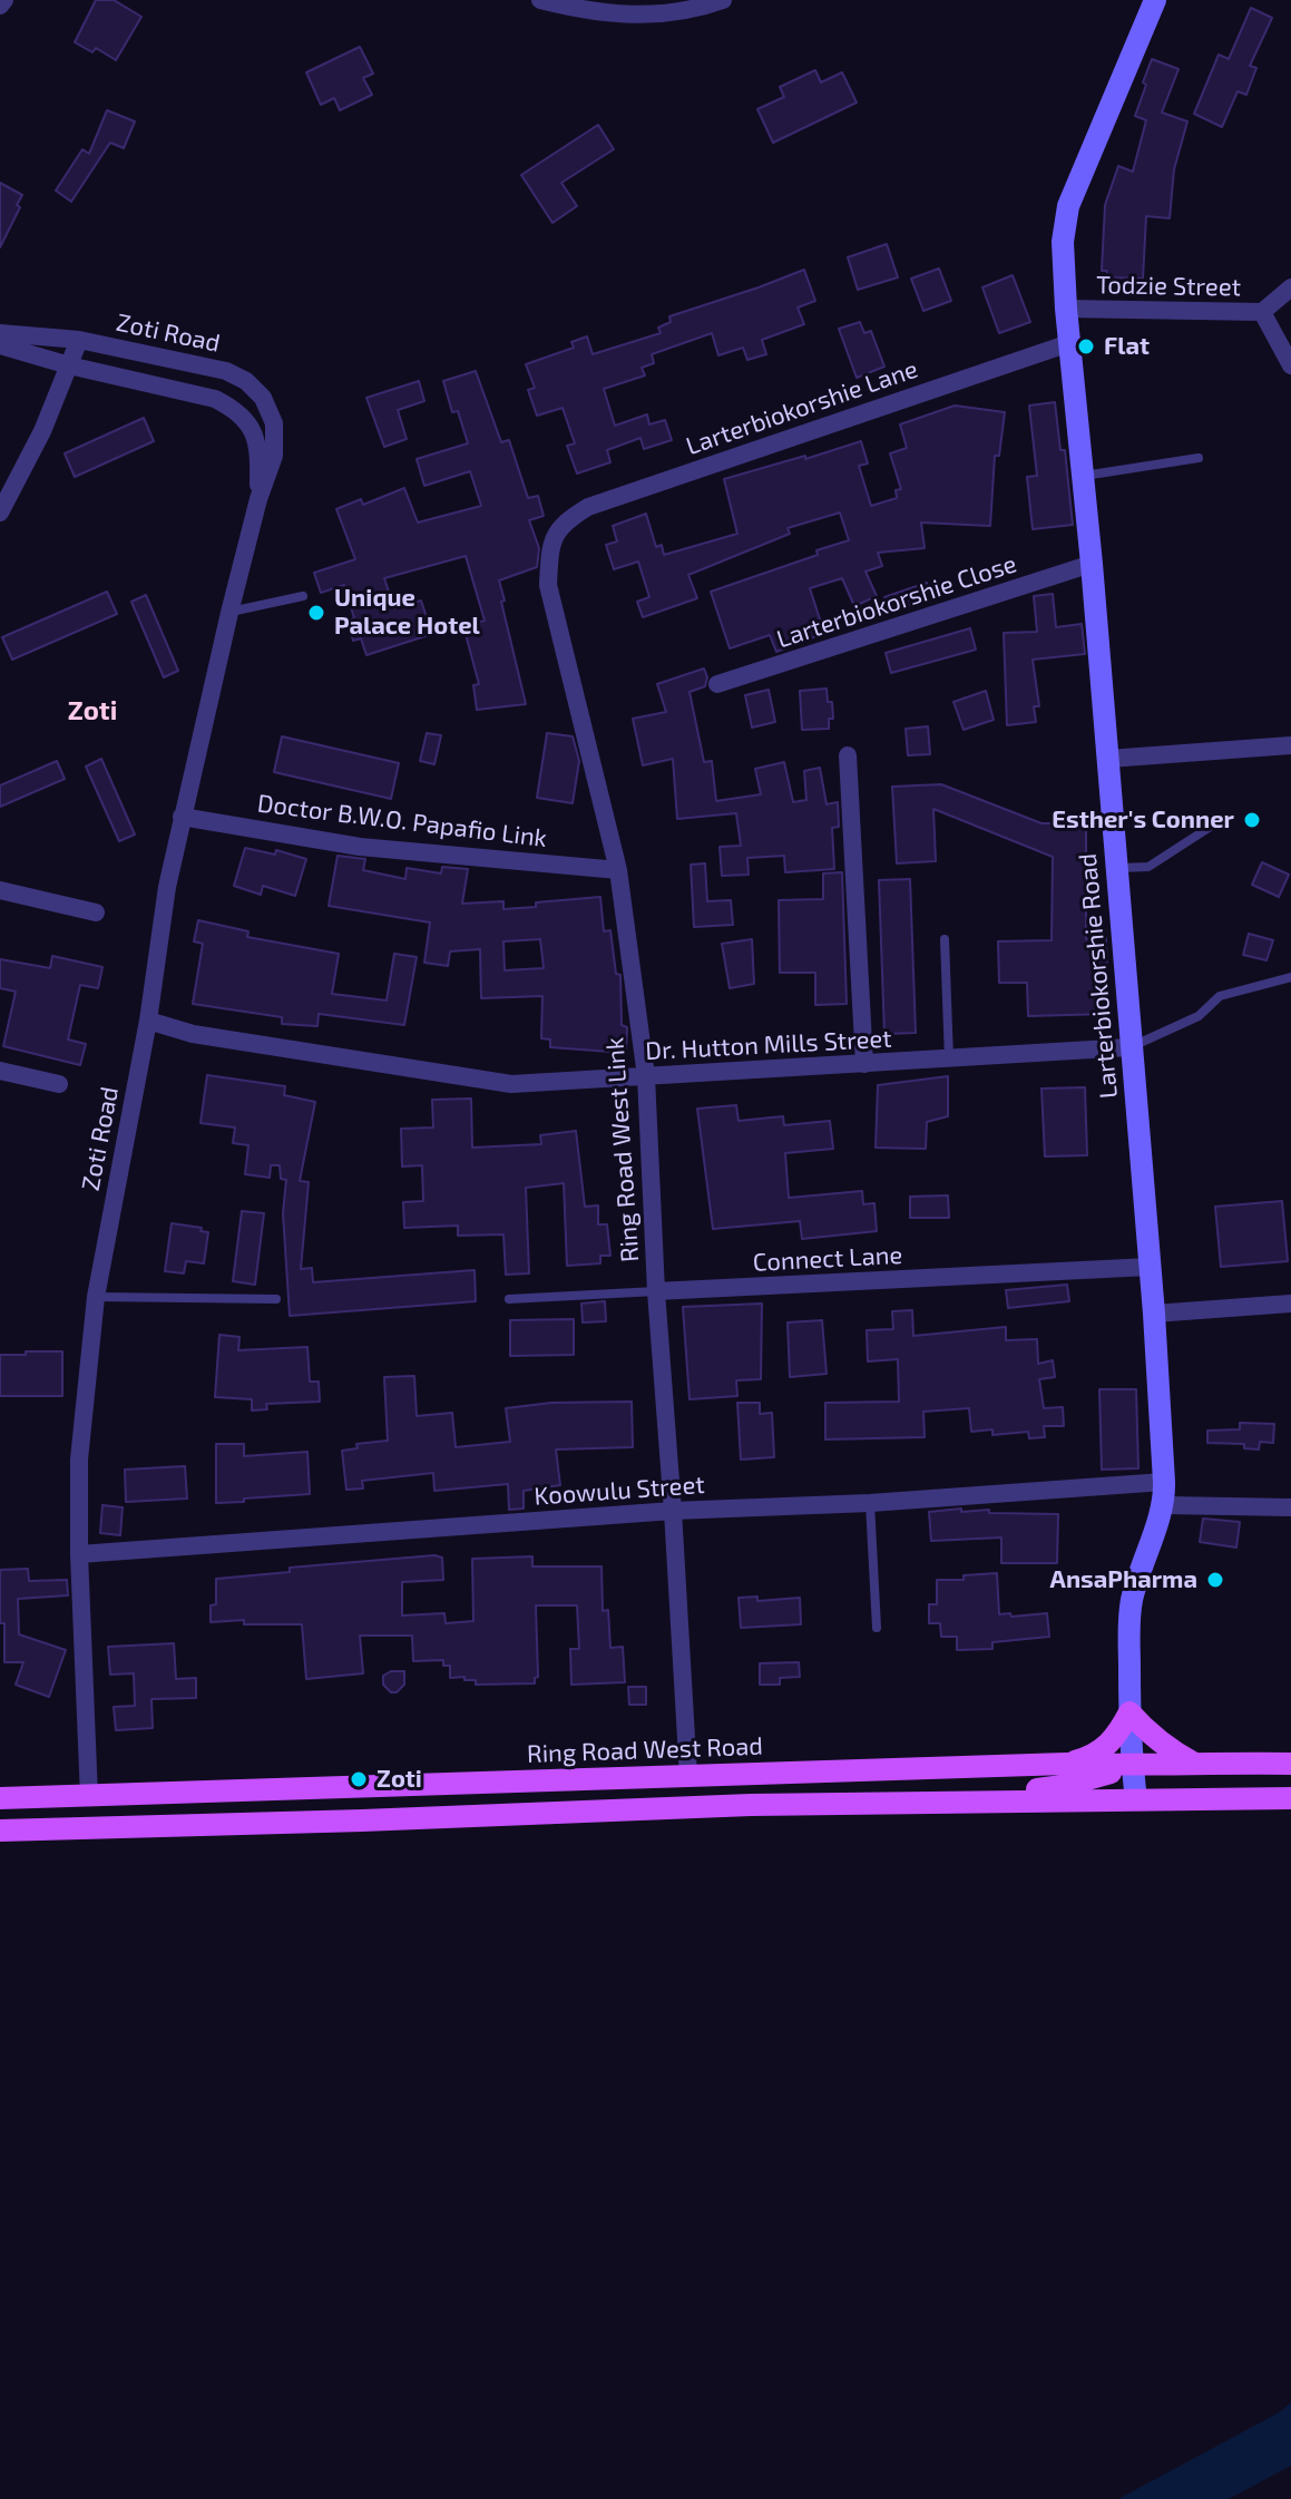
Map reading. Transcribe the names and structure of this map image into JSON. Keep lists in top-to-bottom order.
{
  "streets": {
    "main road": ["Ring Road West Road"],
    "street": [
      "Todzie Street",
      "Zoti Road",
      "Larterbiokorshie Lane",
      "Larterbiokorshie Close",
      "Doctor B.W.O. Papafio Link",
      "Larterbiokorshie Road",
      "Dr. Hutton Mills Street",
      "Ring Road West Link",
      "Connect Lane",
      "Koowulu Street"
    ]
  },
  "crossings": [
    ["Todzie Street", "Larterbiokorshie Road"],
    ["Zoti Road", "Doctor B.W.O. Papafio Link"],
    ["Zoti Road", "Dr. Hutton Mills Street"],
    ["Zoti Road", "Koowulu Street"],
    ["Zoti Road", "Ring Road West Road"],
    ["Larterbiokorshie Lane", "Larterbiokorshie Road"],
    ["Larterbiokorshie Lane", "Ring Road West Link"],
    ["Larterbiokorshie Close", "Larterbiokorshie Road"],
    ["Doctor B.W.O. Papafio Link", "Ring Road West Link"],
    ["Larterbiokorshie Road", "Dr. Hutton Mills Street"],
    ["Larterbiokorshie Road", "Connect Lane"],
    ["Larterbiokorshie Road", "Koowulu Street"],
    ["Larterbiokorshie Road", "Ring Road West Road"],
    ["Dr. Hutton Mills Street", "Ring Road West Link"],
    ["Ring Road West Link", "Connect Lane"],
    ["Ring Road West Link", "Koowulu Street"],
    ["Ring Road West Link", "Ring Road West Road"]
  ],
  "districts": ["Zoti"],
  "places": [
    "Flat",
    "Unique Palace Hotel",
    "Esther's Conner",
    "AnsaPharma",
    "Zoti"
  ]
}
